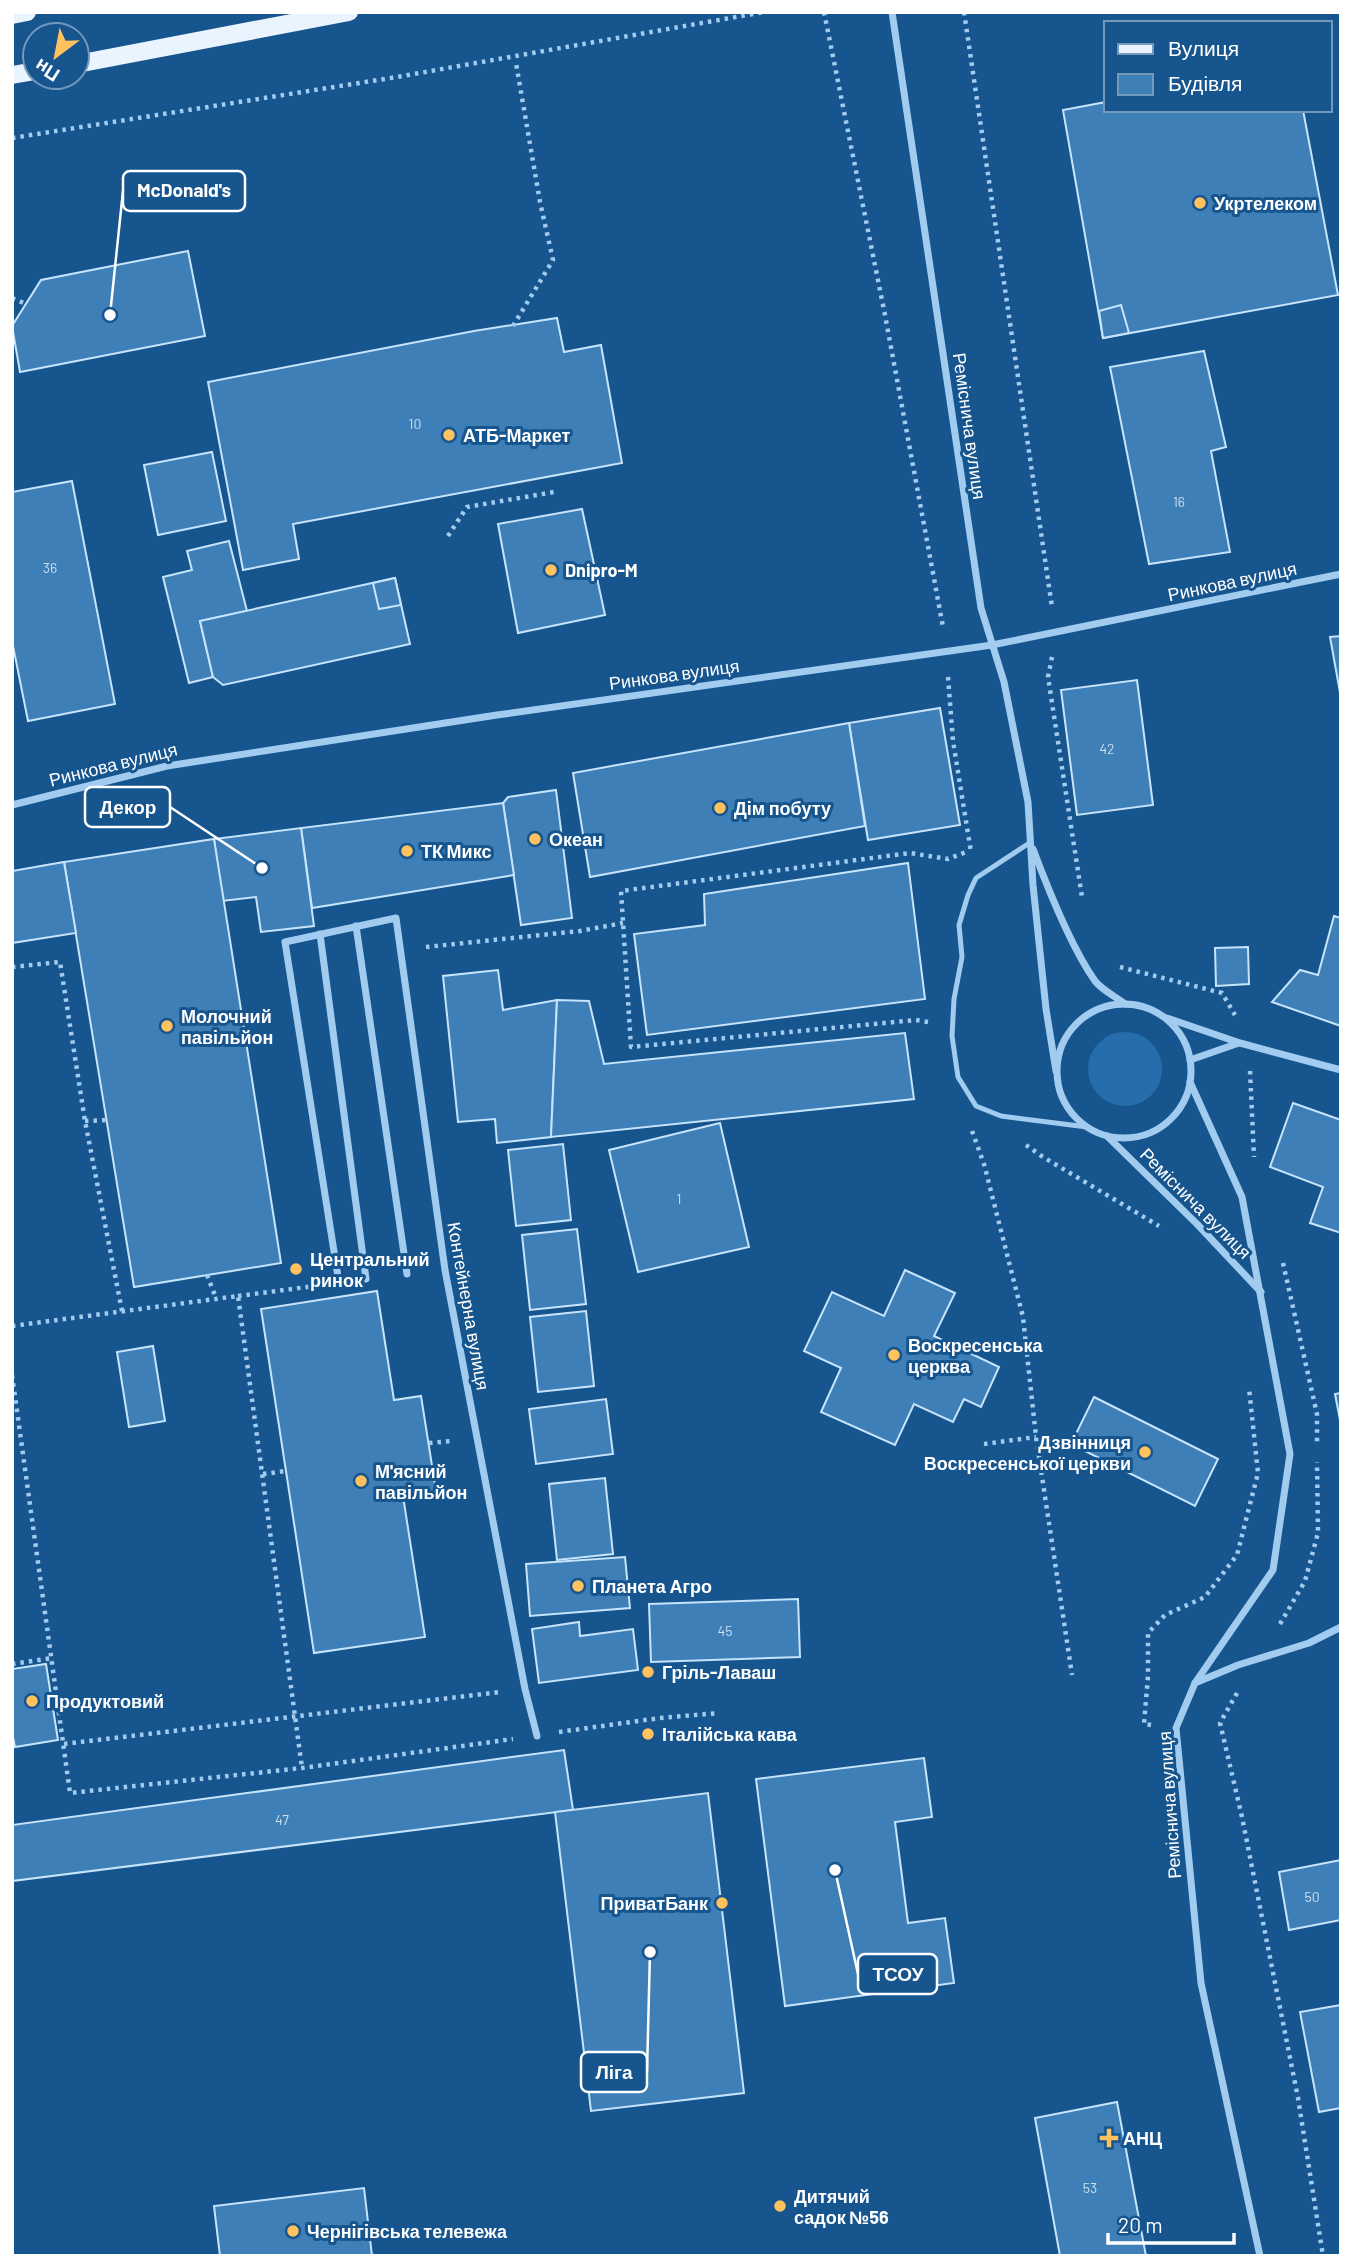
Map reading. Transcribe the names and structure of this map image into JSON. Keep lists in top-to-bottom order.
{
  "streets": {
    "street": ["Реміснича вулиця", "Ринкова вулиця", "Контейнерна вулиця"]
  },
  "crossings": [
    ["Реміснича вулиця", "Ринкова вулиця"]
  ],
  "places": {
    "other": [
      "Укртелеком",
      "McDonald's",
      "АТБ-Маркет",
      "Dnipro-M",
      "Дім побуту",
      "Океан",
      "ТК Микс",
      "Декор",
      "Молочний павільйон",
      "Центральний ринок",
      "Воскресенська церква",
      "Дзвінниця Воскресенської церкви",
      "М'ясний павільйон",
      "Планета Агро",
      "Гріль-Лаваш",
      "Продуктовий",
      "Італійська кава",
      "ТСОУ",
      "ПриватБанк",
      "Ліга",
      "Дитячий садок №56",
      "Чернігівська телевежа"
    ],
    "health": ["АНЦ"]
  },
  "house_numbers": [
    "10",
    "16",
    "36",
    "42",
    "1",
    "45",
    "47",
    "50",
    "53"
  ],
  "legend": ["Вулиця", "Будівля"],
  "scale_bar": "20 m",
  "north": "bottom left"
}
